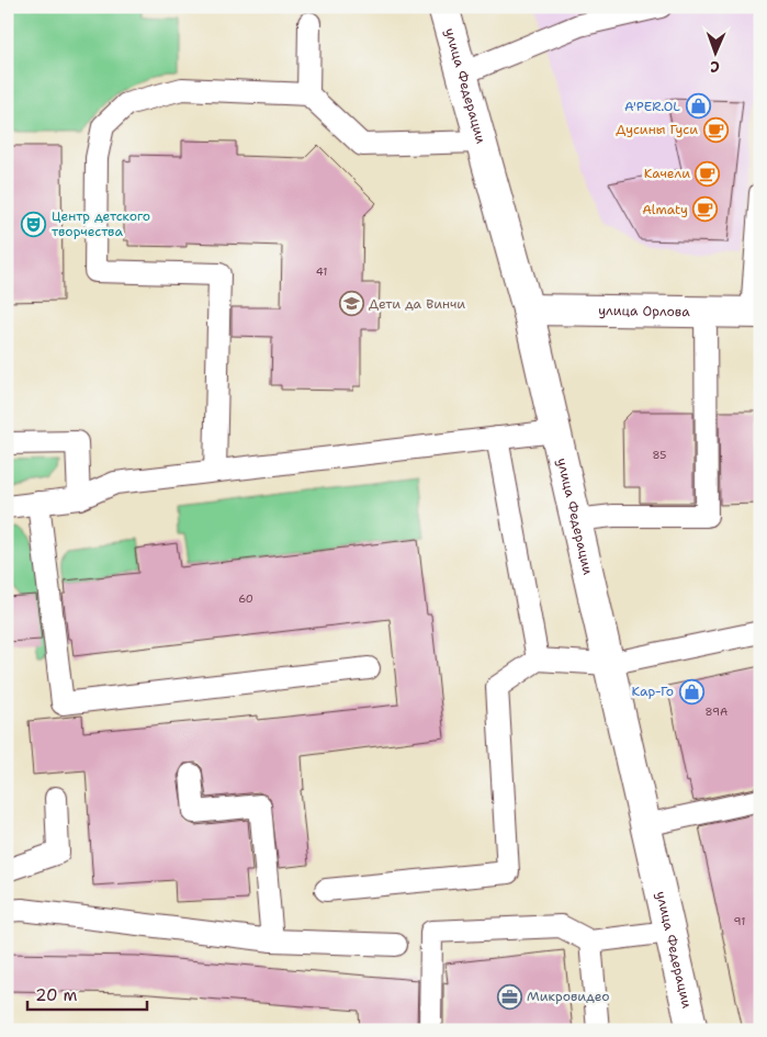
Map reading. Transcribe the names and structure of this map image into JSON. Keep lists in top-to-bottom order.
{
  "streets": {
    "main road": ["улица Федерации", "улица Орлова"]
  },
  "crossings": [
    ["улица Федерации", "улица Орлова"]
  ],
  "places": {
    "shop": ["A'PER.OL", "Кар-Го"],
    "cafe": ["Дусины Гуси", "Качели", "Almaty"],
    "theatre": ["Центр детского творчества"],
    "school or university": ["Дети да Винчи"],
    "office": ["Микровидео"]
  },
  "house_numbers": [
    "41",
    "85",
    "60",
    "89А",
    "91"
  ],
  "scale_bar": "20 m",
  "north": "bottom"
}
